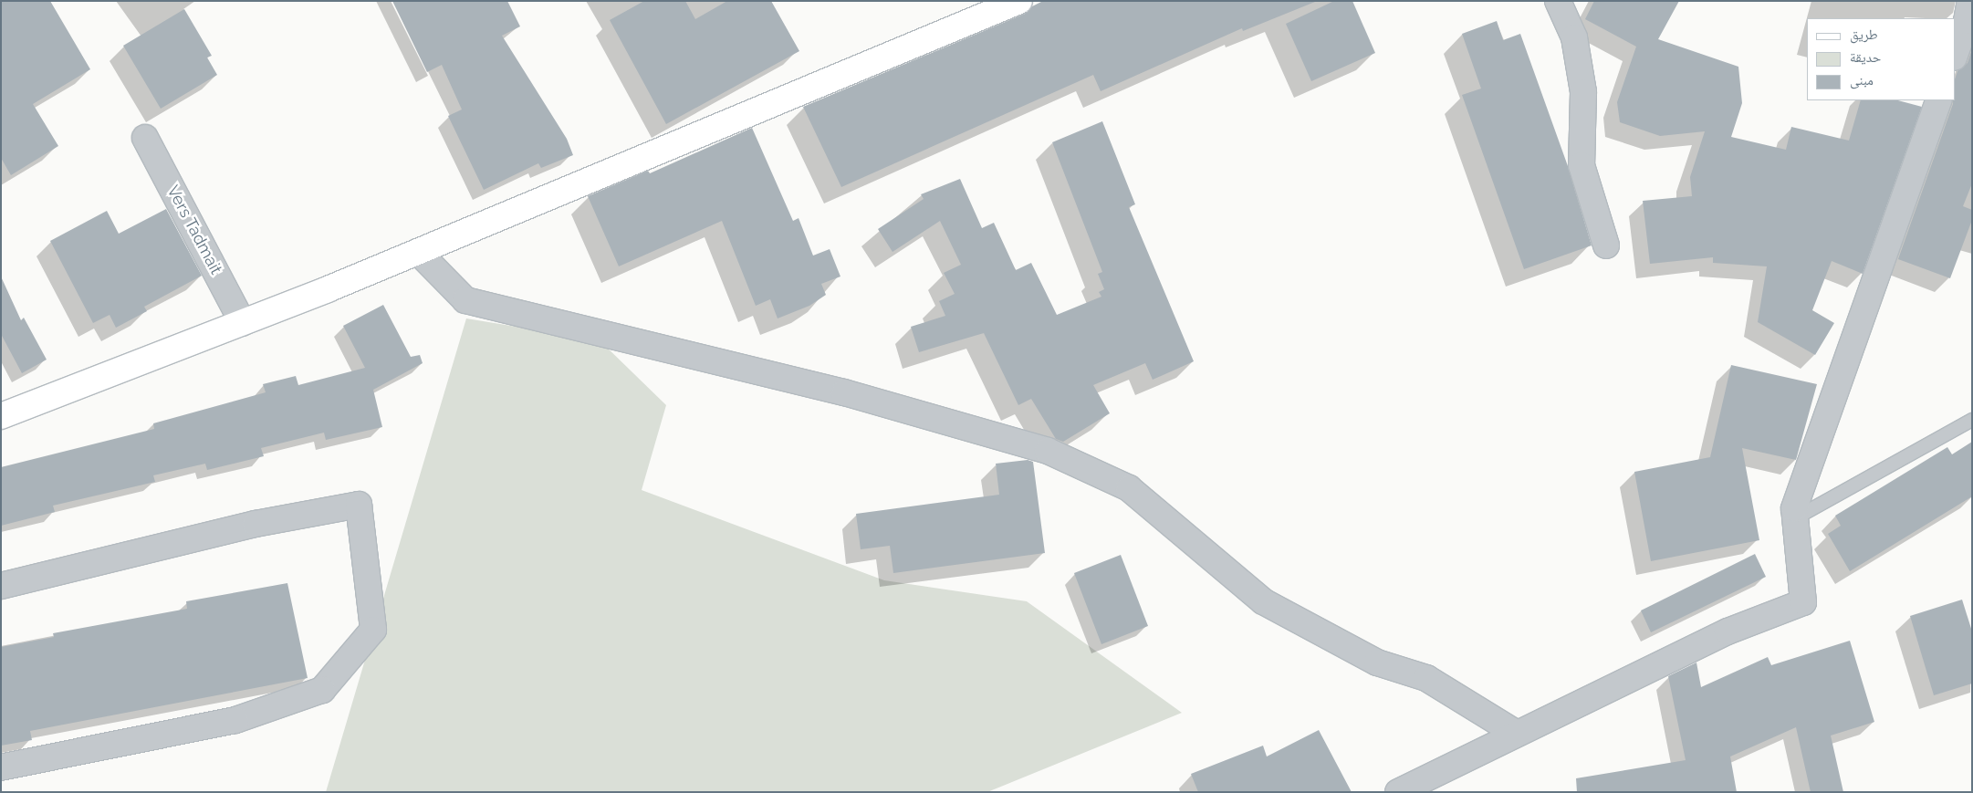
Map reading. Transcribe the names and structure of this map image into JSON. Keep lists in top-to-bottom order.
{
  "streets": {
    "street": ["Vers Tadmait"]
  },
  "legend": ["طريق", "حديقة", "مبنى"]
}
